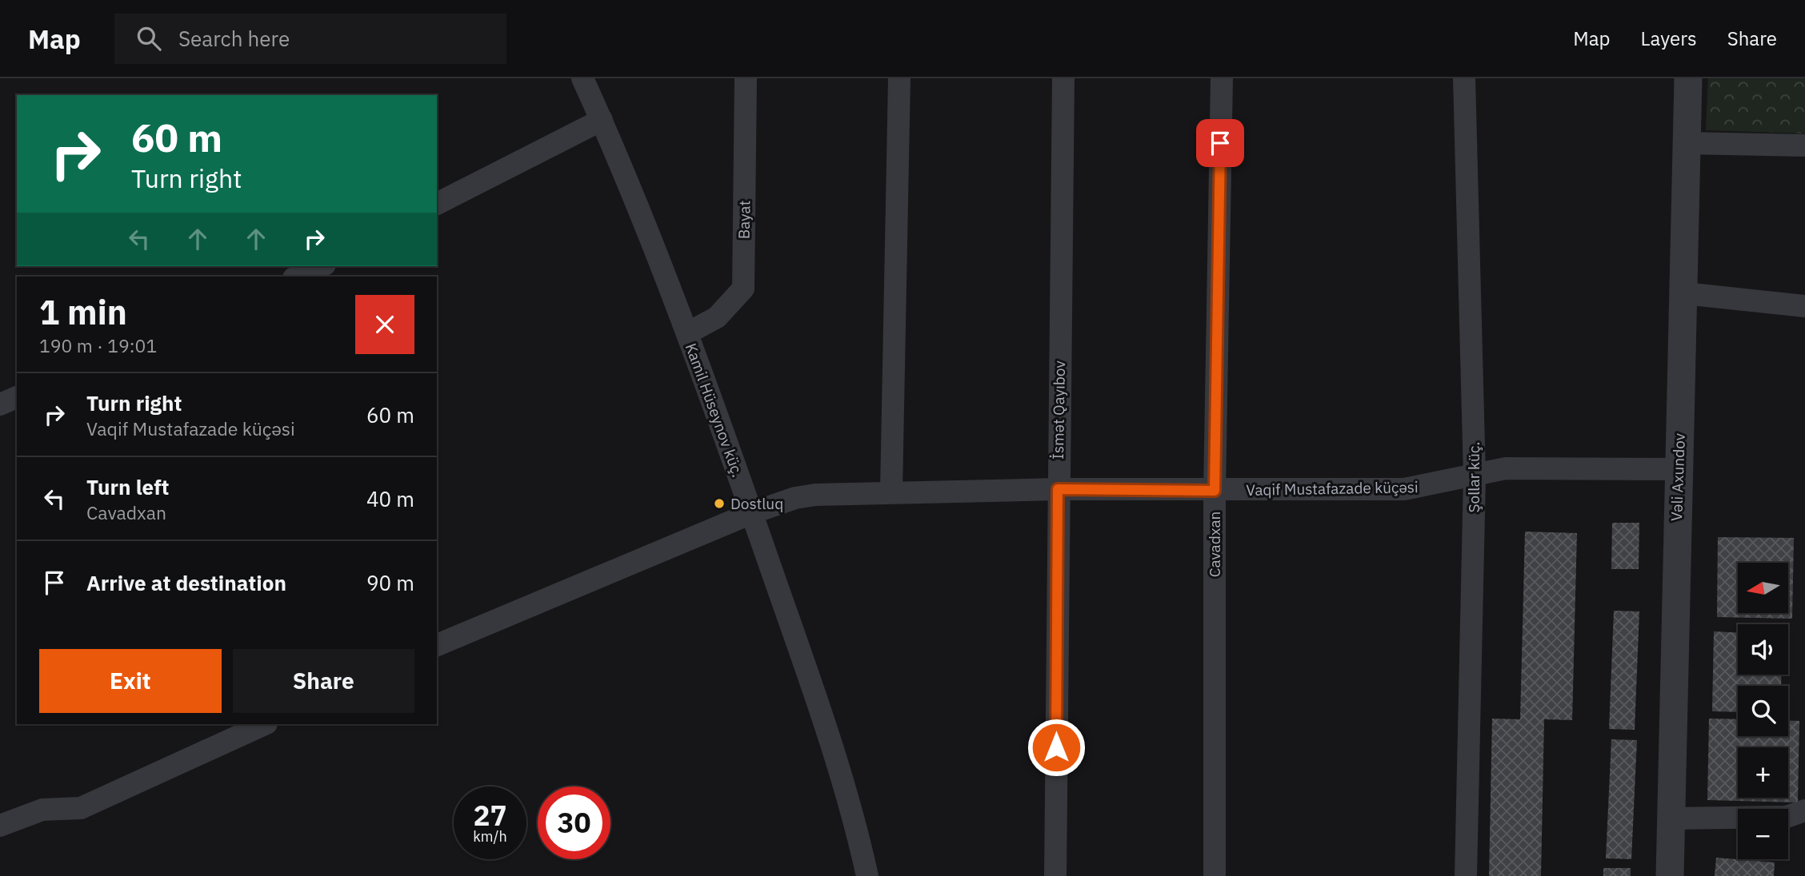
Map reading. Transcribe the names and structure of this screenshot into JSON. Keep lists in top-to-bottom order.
{
  "streets": {
    "street": [
      "Bayat",
      "Kamil Hüseynov küç.",
      "İsmət Qayıbov",
      "Şollar küç.",
      "Vəli Axundov",
      "Vaqif Mustafazade küçəsi",
      "Cavadxan"
    ]
  },
  "crossings": [
    ["Bayat", "Kamil Hüseynov küç."],
    ["Kamil Hüseynov küç.", "Vaqif Mustafazade küçəsi"],
    ["İsmət Qayıbov", "Vaqif Mustafazade küçəsi"],
    ["Şollar küç.", "Vaqif Mustafazade küçəsi"],
    ["Vəli Axundov", "Vaqif Mustafazade küçəsi"],
    ["Vaqif Mustafazade küçəsi", "Cavadxan"]
  ],
  "places": ["Dostluq"],
  "north": "left",
  "page": {
    "header": "Map",
    "search": "Search here",
    "nav": ["Map", "Layers", "Share"],
    "turn": ["60 m", "Turn right"],
    "heading": ["1 min", "190 m · 19:01"],
    "list": [
      {
        "name": "Turn right",
        "note": "Vaqif Mustafazade küçəsi",
        "value": "60 m"
      },
      {
        "name": "Turn left",
        "note": "Cavadxan",
        "value": "40 m"
      },
      {
        "name": "Arrive at destination",
        "value": "90 m"
      }
    ],
    "map_buttons": ["+", "−"],
    "buttons": ["Exit", "Share"],
    "speed": "27 km/h",
    "limit": "30"
  }
}
